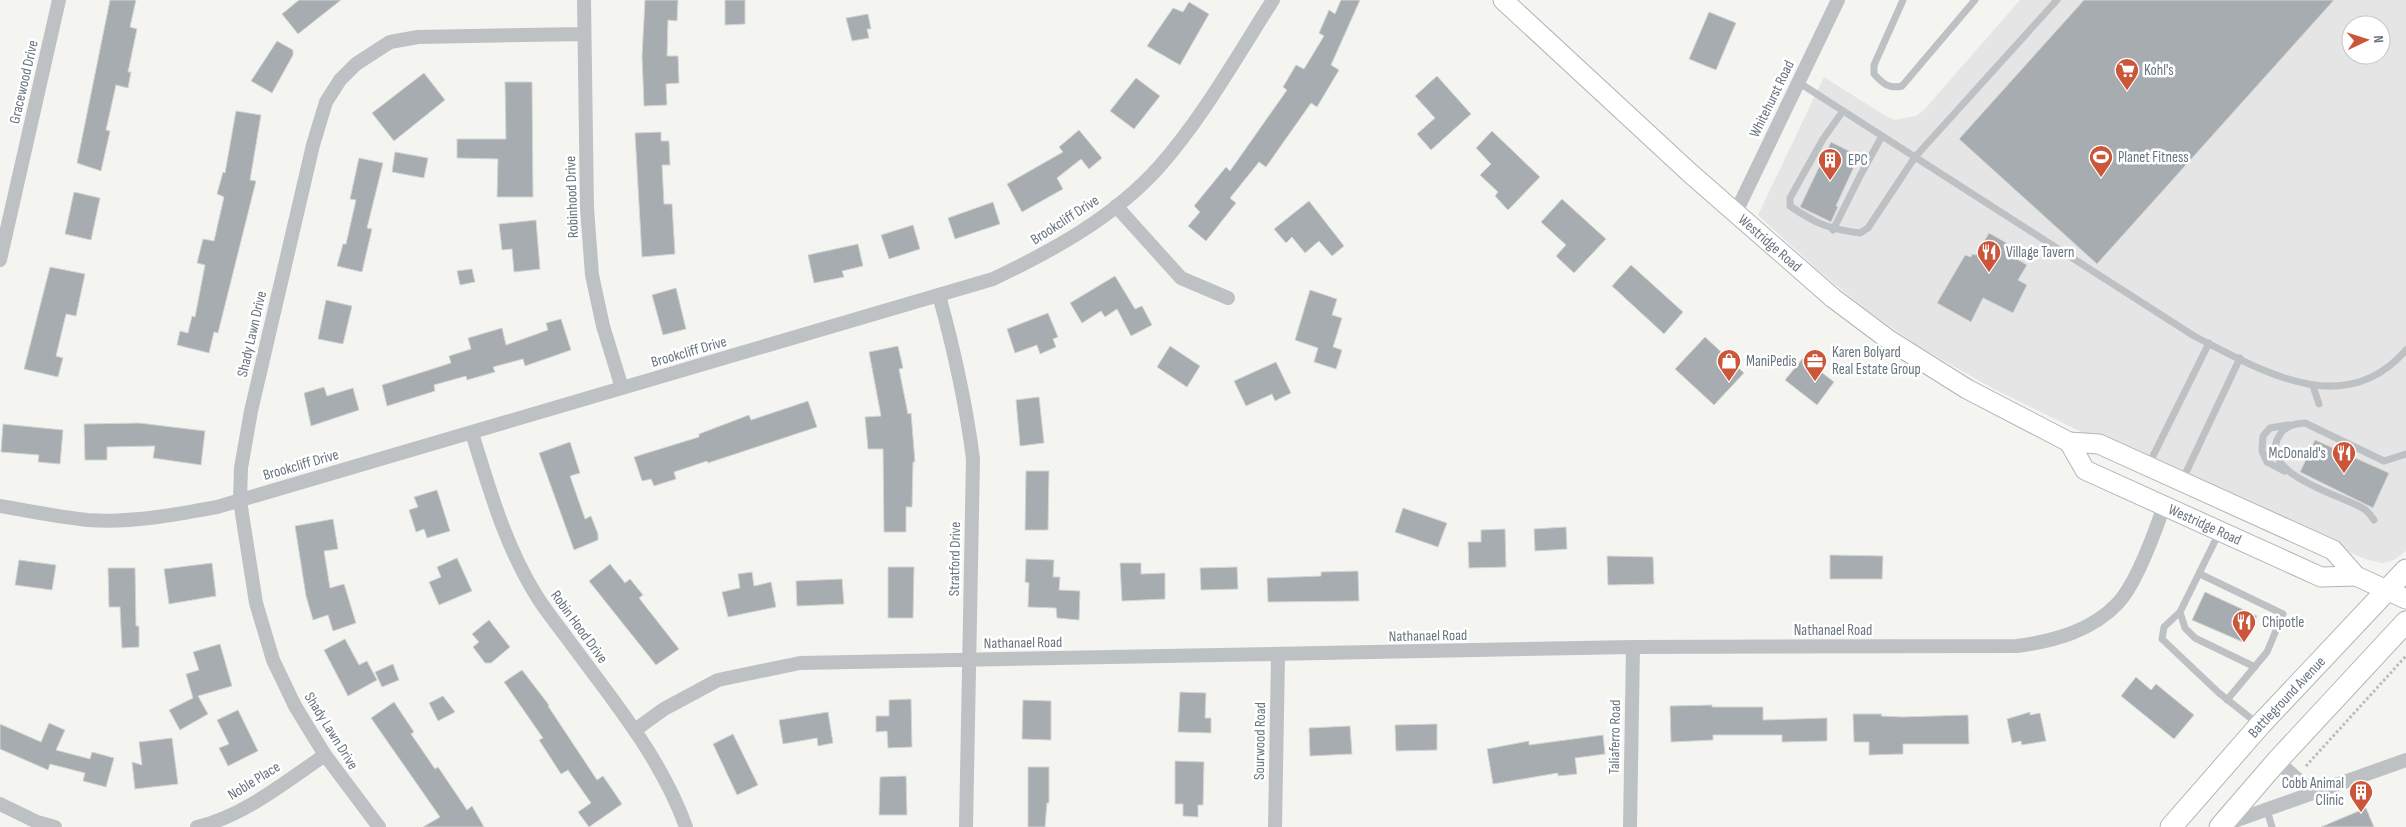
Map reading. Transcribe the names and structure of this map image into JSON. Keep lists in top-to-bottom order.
{
  "streets": {
    "main road": ["Westridge Road", "Battleground Avenue"],
    "street": [
      "Gracewood Drive",
      "Whitehurst Road",
      "Robinhood Drive",
      "Brookcliff Drive",
      "Shady Lawn Drive",
      "Stratford Drive",
      "Robin Hood Drive",
      "Nathanael Road",
      "Taliaferro Road",
      "Sourwood Road",
      "Noble Place"
    ]
  },
  "crossings": [
    ["Whitehurst Road", "Westridge Road"],
    ["Robinhood Drive", "Brookcliff Drive"],
    ["Robinhood Drive", "Shady Lawn Drive"],
    ["Brookcliff Drive", "Shady Lawn Drive"],
    ["Brookcliff Drive", "Stratford Drive"],
    ["Brookcliff Drive", "Robin Hood Drive"],
    ["Westridge Road", "Nathanael Road"],
    ["Westridge Road", "Battleground Avenue"],
    ["Shady Lawn Drive", "Noble Place"],
    ["Stratford Drive", "Nathanael Road"],
    ["Robin Hood Drive", "Nathanael Road"],
    ["Nathanael Road", "Taliaferro Road"],
    ["Nathanael Road", "Sourwood Road"]
  ],
  "places": {
    "supermarket": ["Kohl's"],
    "sports": ["Planet Fitness"],
    "building": ["EPC", "Cobb Animal Clinic"],
    "restaurant": ["Village Tavern", "McDonald's", "Chipotle"],
    "shop": ["ManiPedis"],
    "office": ["Karen Bolyard Real Estate Group"]
  },
  "north": "right"
}
